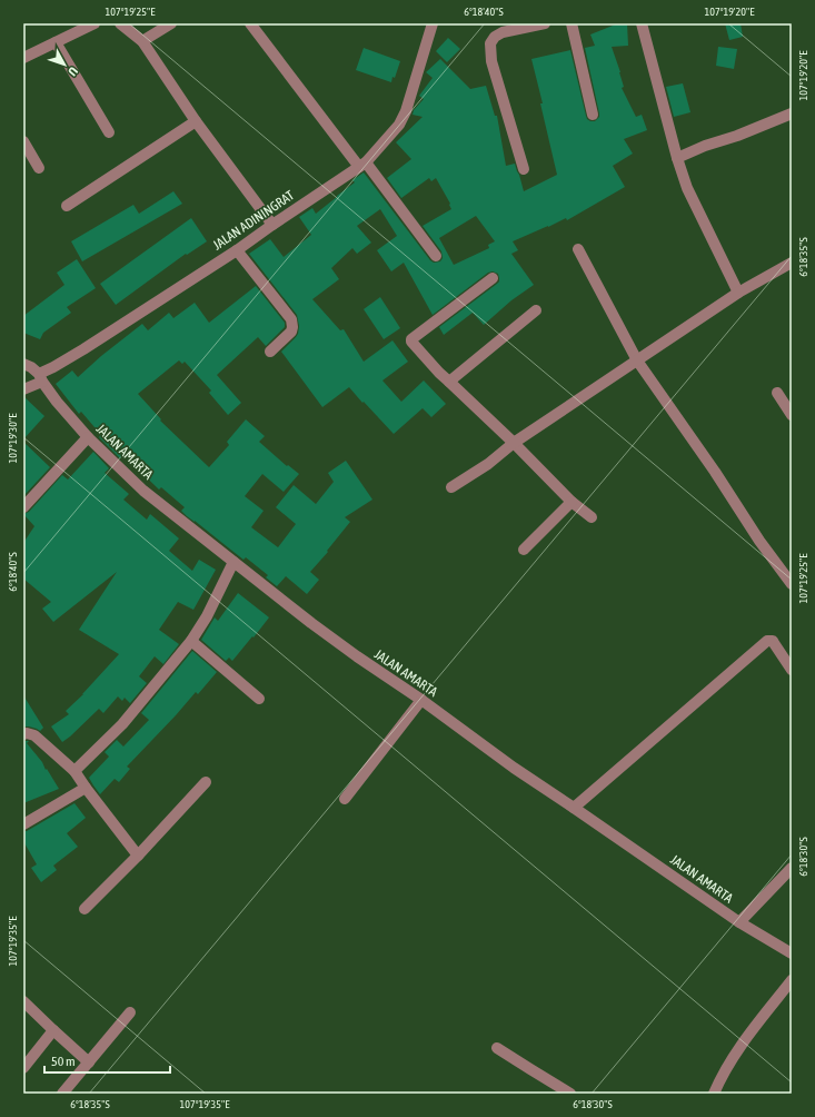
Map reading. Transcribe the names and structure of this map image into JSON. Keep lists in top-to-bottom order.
{
  "streets": {
    "street": ["JALAN ADININGRAT", "JALAN AMARTA"]
  },
  "crossings": [
    ["JALAN ADININGRAT", "JALAN AMARTA"]
  ],
  "scale_bar": "50 m",
  "north": "bottom right",
  "coordinates": [
    "107°19'25\"E",
    "6°18'40\"S",
    "107°19'20\"E",
    "6°18'35\"S",
    "107°19'30\"E",
    "6°18'30\"S",
    "107°19'35\"E"
  ]
}
